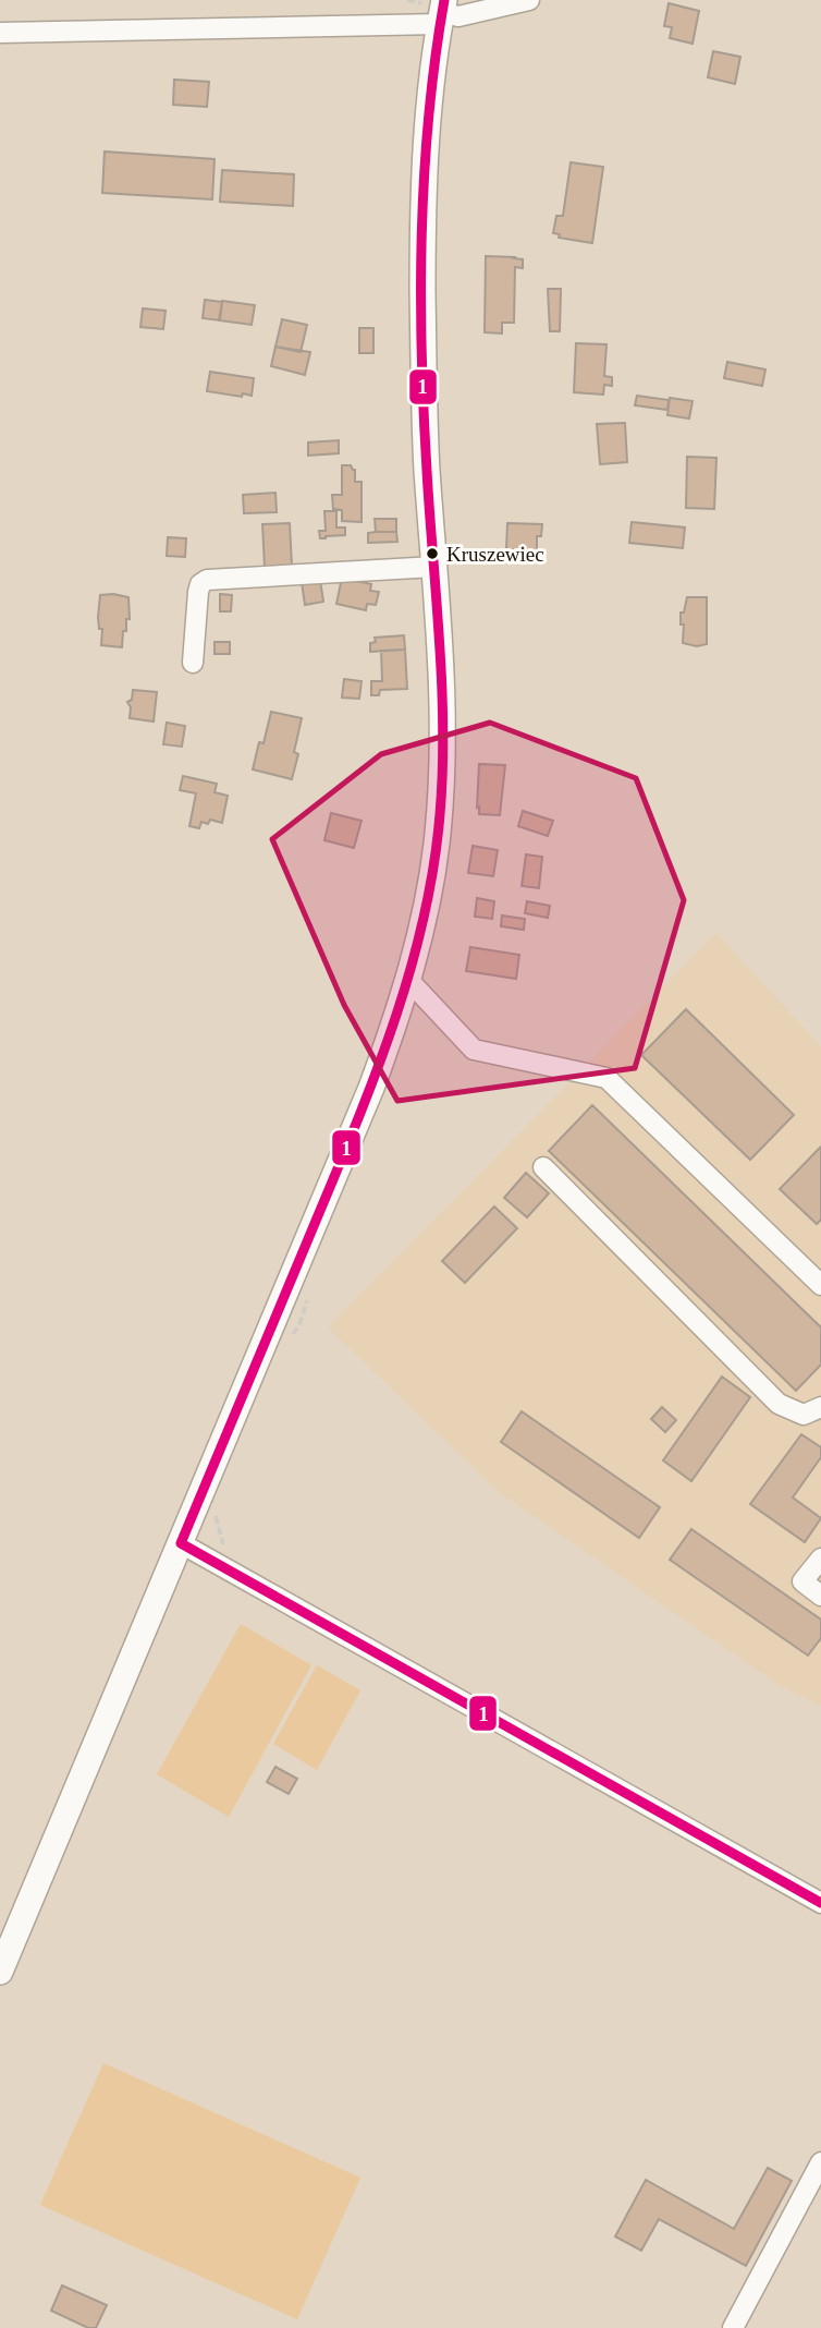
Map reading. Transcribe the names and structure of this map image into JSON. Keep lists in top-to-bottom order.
{
  "places": ["Kruszewiec"],
  "lines": ["transit line 1"]
}
